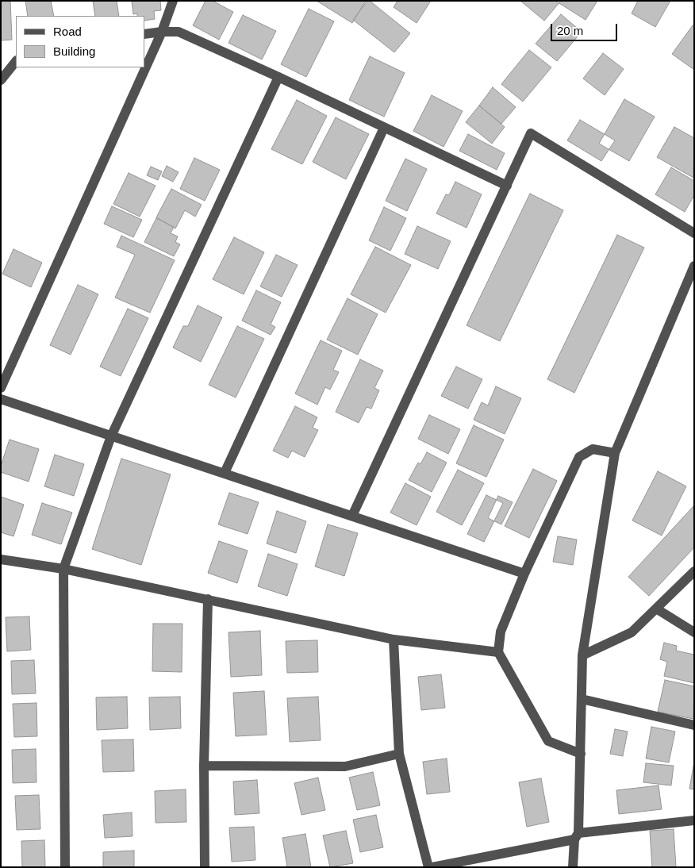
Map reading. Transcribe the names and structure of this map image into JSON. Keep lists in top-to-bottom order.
{
  "legend": ["Road", "Building"],
  "scale_bar": "20 m"
}
